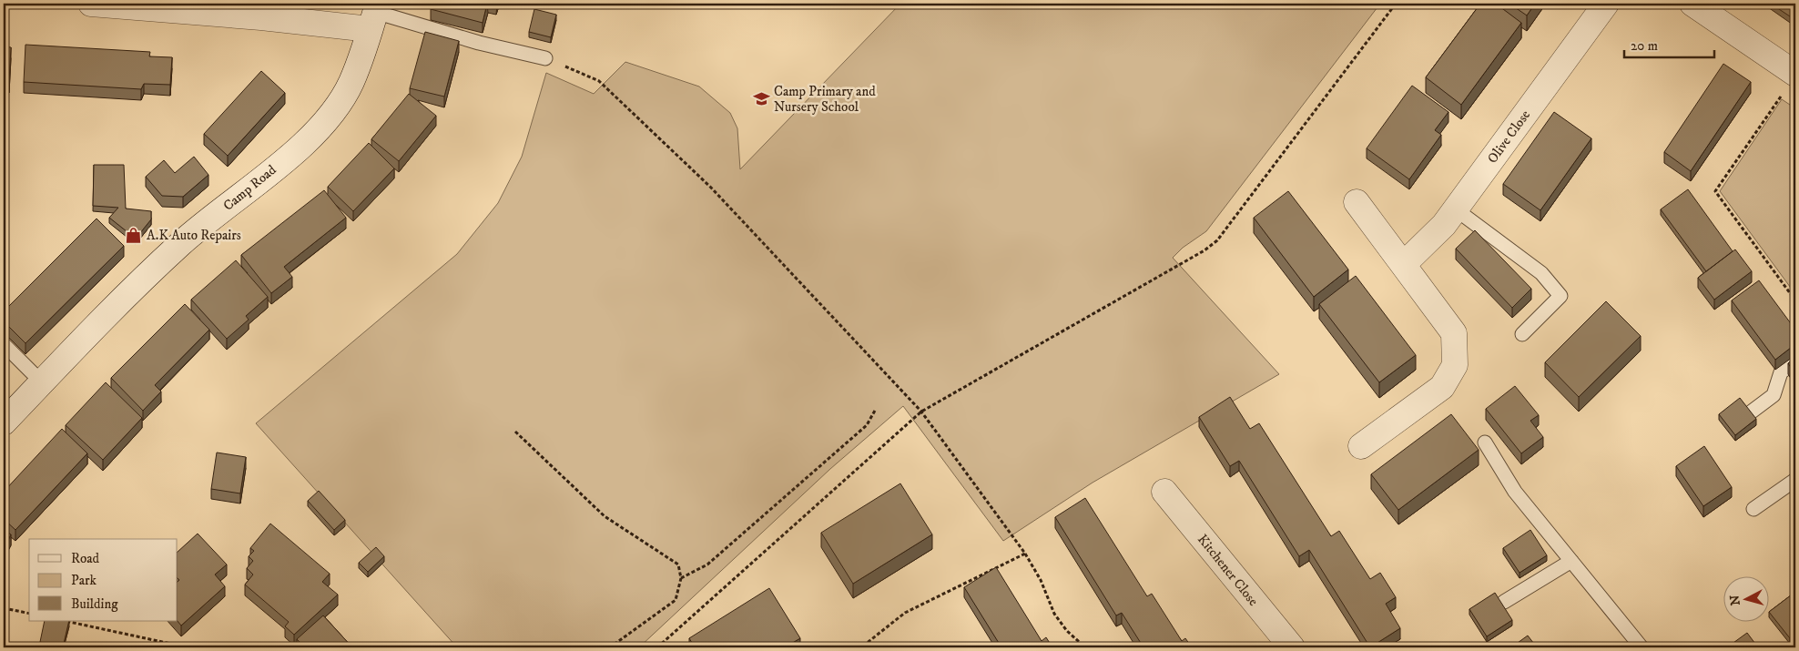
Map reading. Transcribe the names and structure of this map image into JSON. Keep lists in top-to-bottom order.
{
  "streets": {
    "street": ["Olive Close", "Camp Road", "Kitchener Close"]
  },
  "places": {
    "school or university": ["Camp Primary and Nursery School"],
    "shop": ["A.K Auto Repairs"]
  },
  "legend": ["Road", "Park", "Building"],
  "scale_bar": "20 m",
  "north": "left"
}
